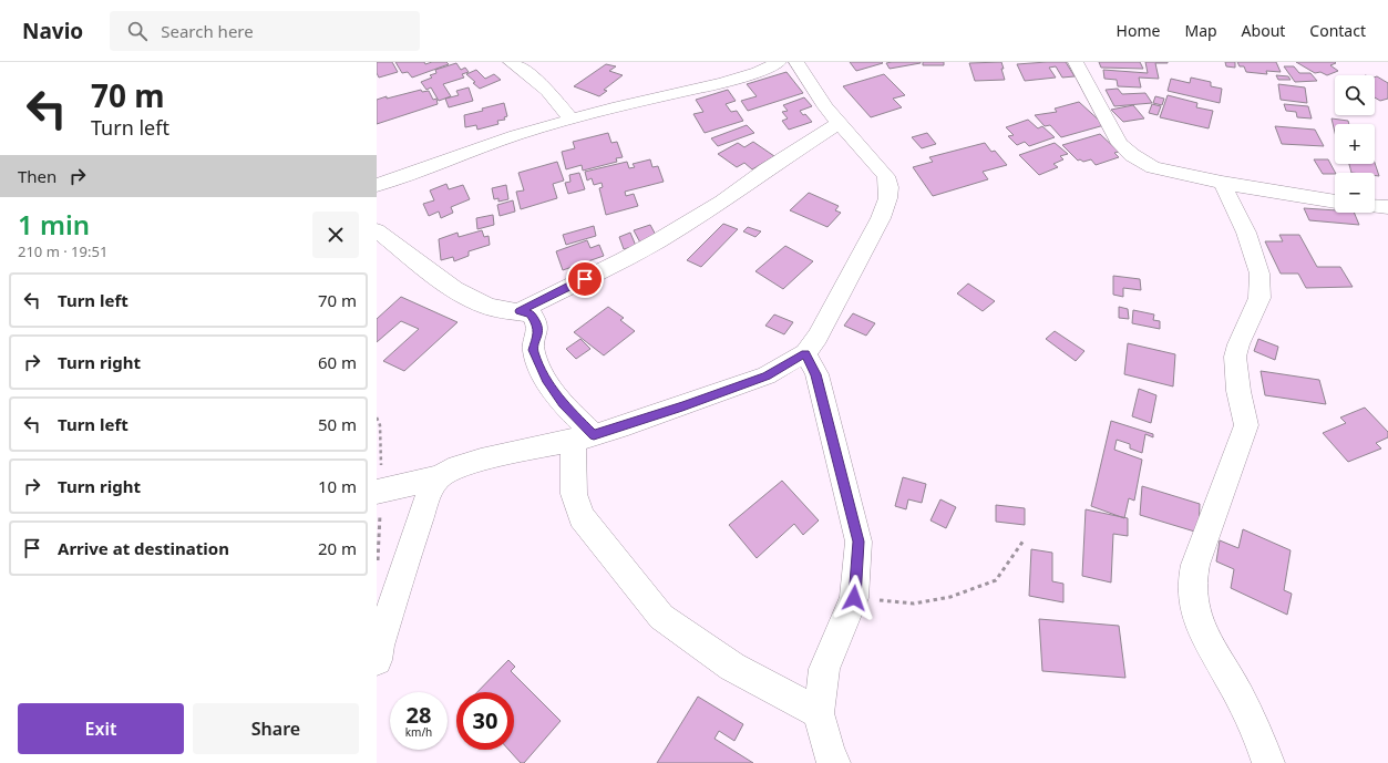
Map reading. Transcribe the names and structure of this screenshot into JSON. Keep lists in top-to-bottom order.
{
  "page": {
    "header": "Navio",
    "search": "Search here",
    "nav": [
      "Home",
      "Map",
      "About",
      "Contact"
    ],
    "turn": ["70 m", "Turn left"],
    "map_buttons": ["+", "−"],
    "then": "Then",
    "heading": ["1 min", "210 m · 19:51"],
    "list": [
      {
        "name": "Turn left",
        "value": "70 m"
      },
      {
        "name": "Turn right",
        "value": "60 m"
      },
      {
        "name": "Turn left",
        "value": "50 m"
      },
      {
        "name": "Turn right",
        "value": "10 m"
      },
      {
        "name": "Arrive at destination",
        "value": "20 m"
      }
    ],
    "speed": "28 km/h",
    "limit": "30",
    "buttons": ["Exit", "Share"]
  }
}
